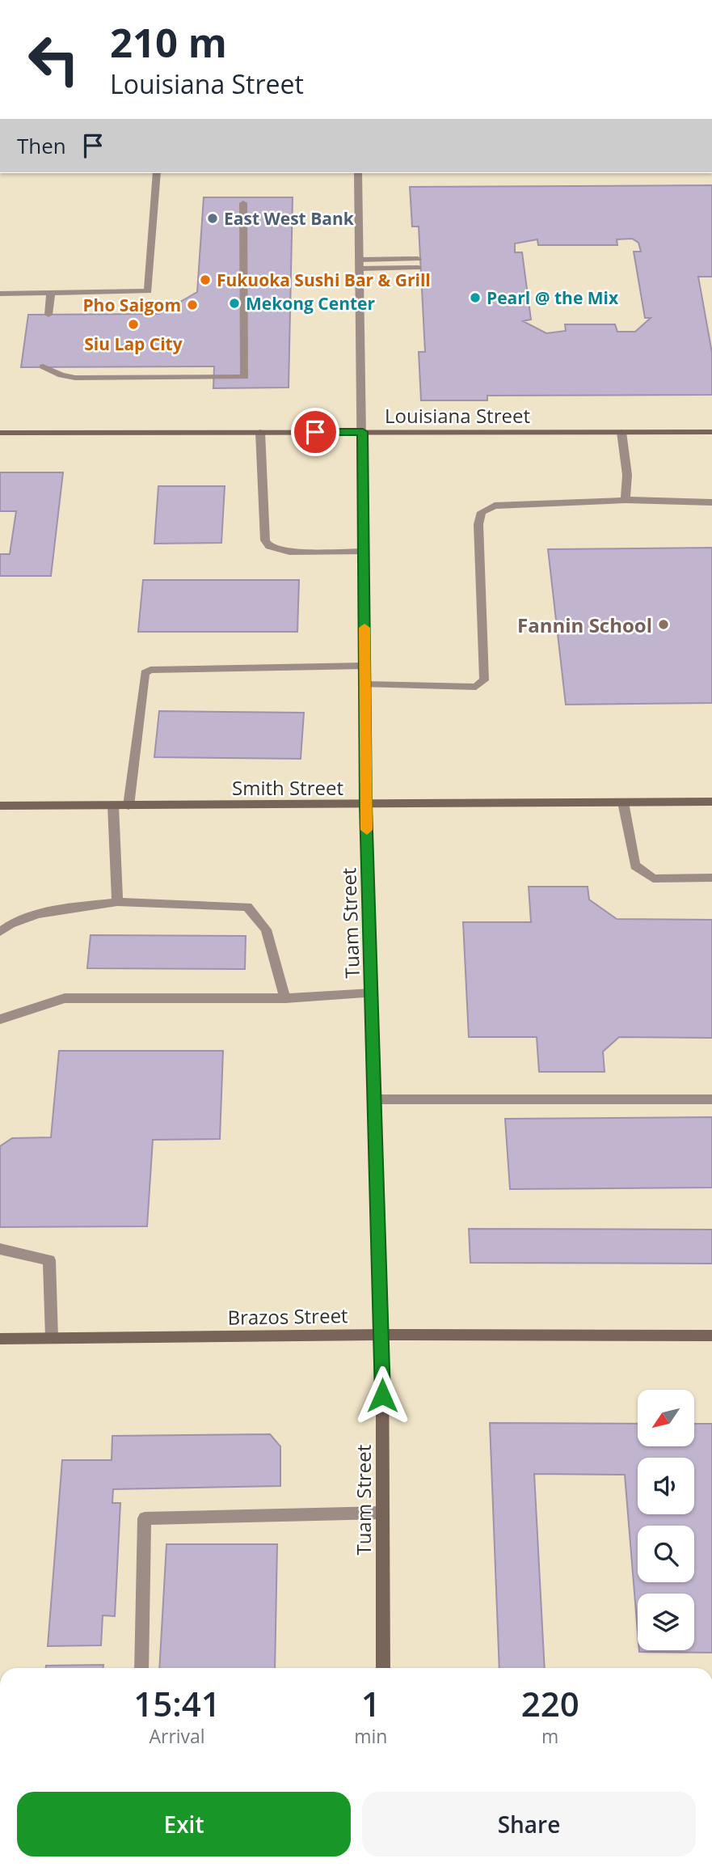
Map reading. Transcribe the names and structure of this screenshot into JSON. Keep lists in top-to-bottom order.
{
  "streets": {
    "main road": [
      "Louisiana Street",
      "Smith Street",
      "Tuam Street",
      "Brazos Street"
    ]
  },
  "crossings": [
    ["Louisiana Street", "Tuam Street"],
    ["Smith Street", "Tuam Street"],
    ["Tuam Street", "Brazos Street"]
  ],
  "places": [
    "East West Bank",
    "Fukuoka Sushi Bar & Grill",
    "Pearl @ the Mix",
    "Mekong Center",
    "Pho Saigom",
    "Siu Lap City",
    "Fannin School"
  ],
  "north": "bottom left",
  "page": {
    "turn": ["210 m", "Louisiana Street"],
    "then": "Then",
    "eta": [
      "15:41",
      "Arrival",
      "1",
      "min",
      "220",
      "m"
    ],
    "buttons": ["Exit", "Share"]
  }
}
